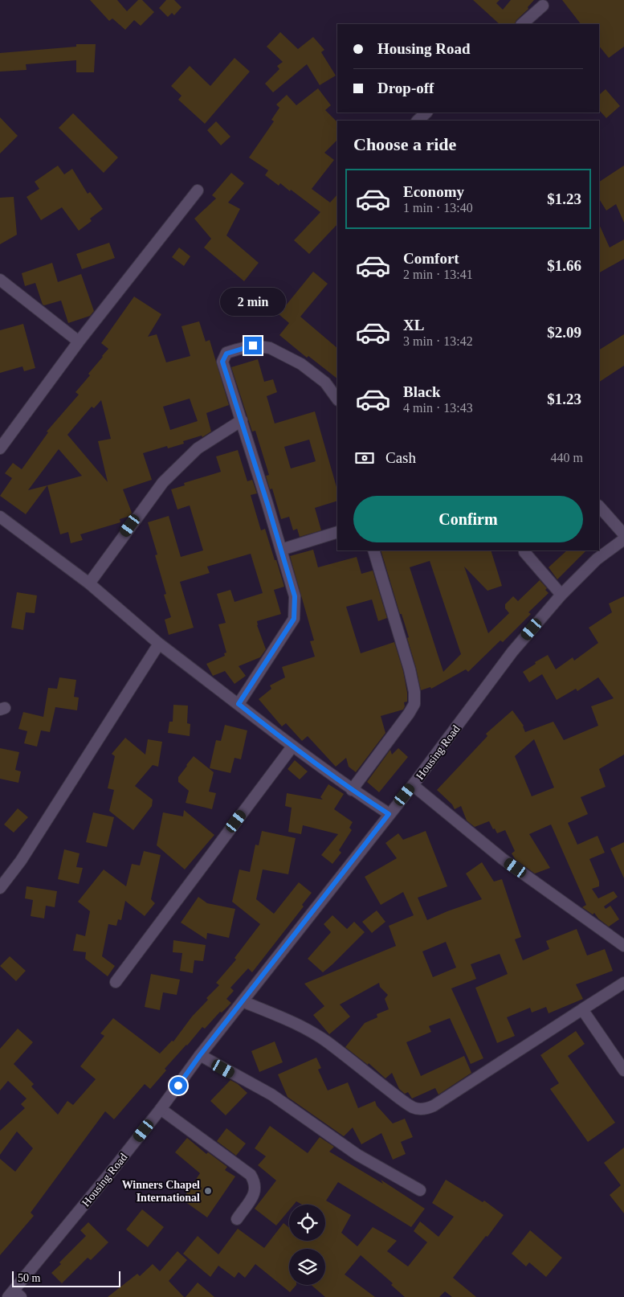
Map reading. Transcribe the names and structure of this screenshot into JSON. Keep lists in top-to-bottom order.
{
  "streets": {
    "street": ["Housing Road"]
  },
  "places": ["Winners Chapel International"],
  "scale_bar": "50 m",
  "page": {
    "banner": ["Housing Road", "Drop-off"],
    "heading": "Choose a ride",
    "list": [
      {
        "name": "Economy",
        "note": "1 min · 13:40",
        "value": "$1.23"
      },
      {
        "name": "Comfort",
        "note": "2 min · 13:41",
        "value": "$1.66"
      },
      {
        "name": "XL",
        "note": "3 min · 13:42",
        "value": "$2.09"
      },
      {
        "name": "Black",
        "note": "4 min · 13:43",
        "value": "$1.23"
      }
    ],
    "bubble": "2 min",
    "pay": ["Cash", "440 m"],
    "buttons": "Confirm",
    "scale": "50 m"
  }
}
